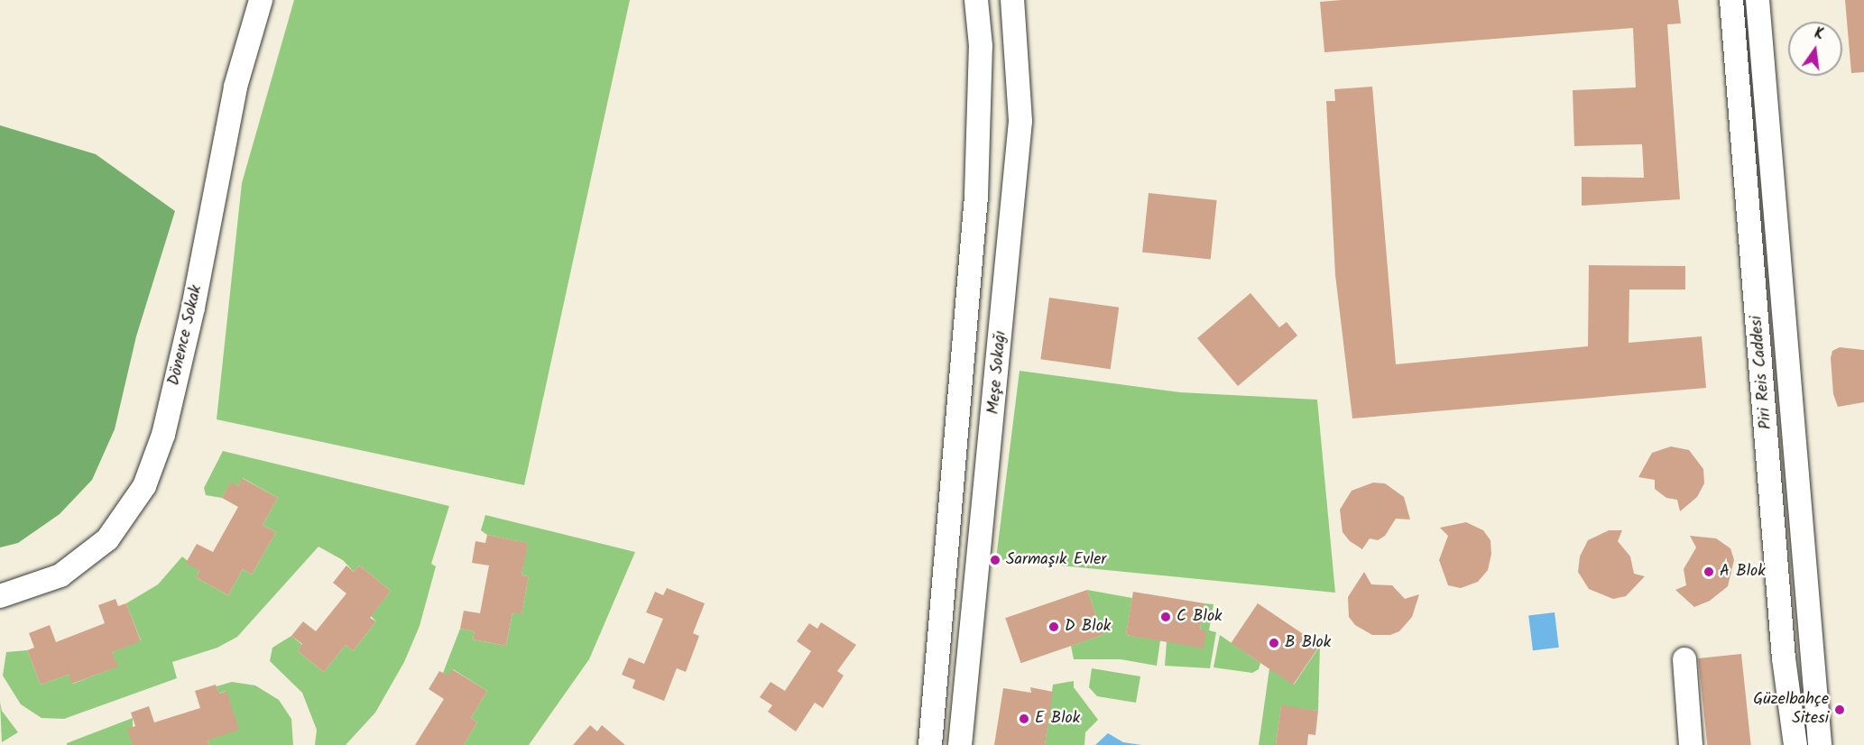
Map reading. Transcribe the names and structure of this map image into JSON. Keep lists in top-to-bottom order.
{
  "streets": {
    "street": ["Dönence Sokak", "Meşe Sokağı", "Piri Reis Caddesi"]
  },
  "places": [
    "Sarmaşık Evler",
    "A Blok",
    "C Blok",
    "D Blok",
    "B Blok",
    "Güzelbahçe Sitesi",
    "E Blok"
  ],
  "north": "top"
}
